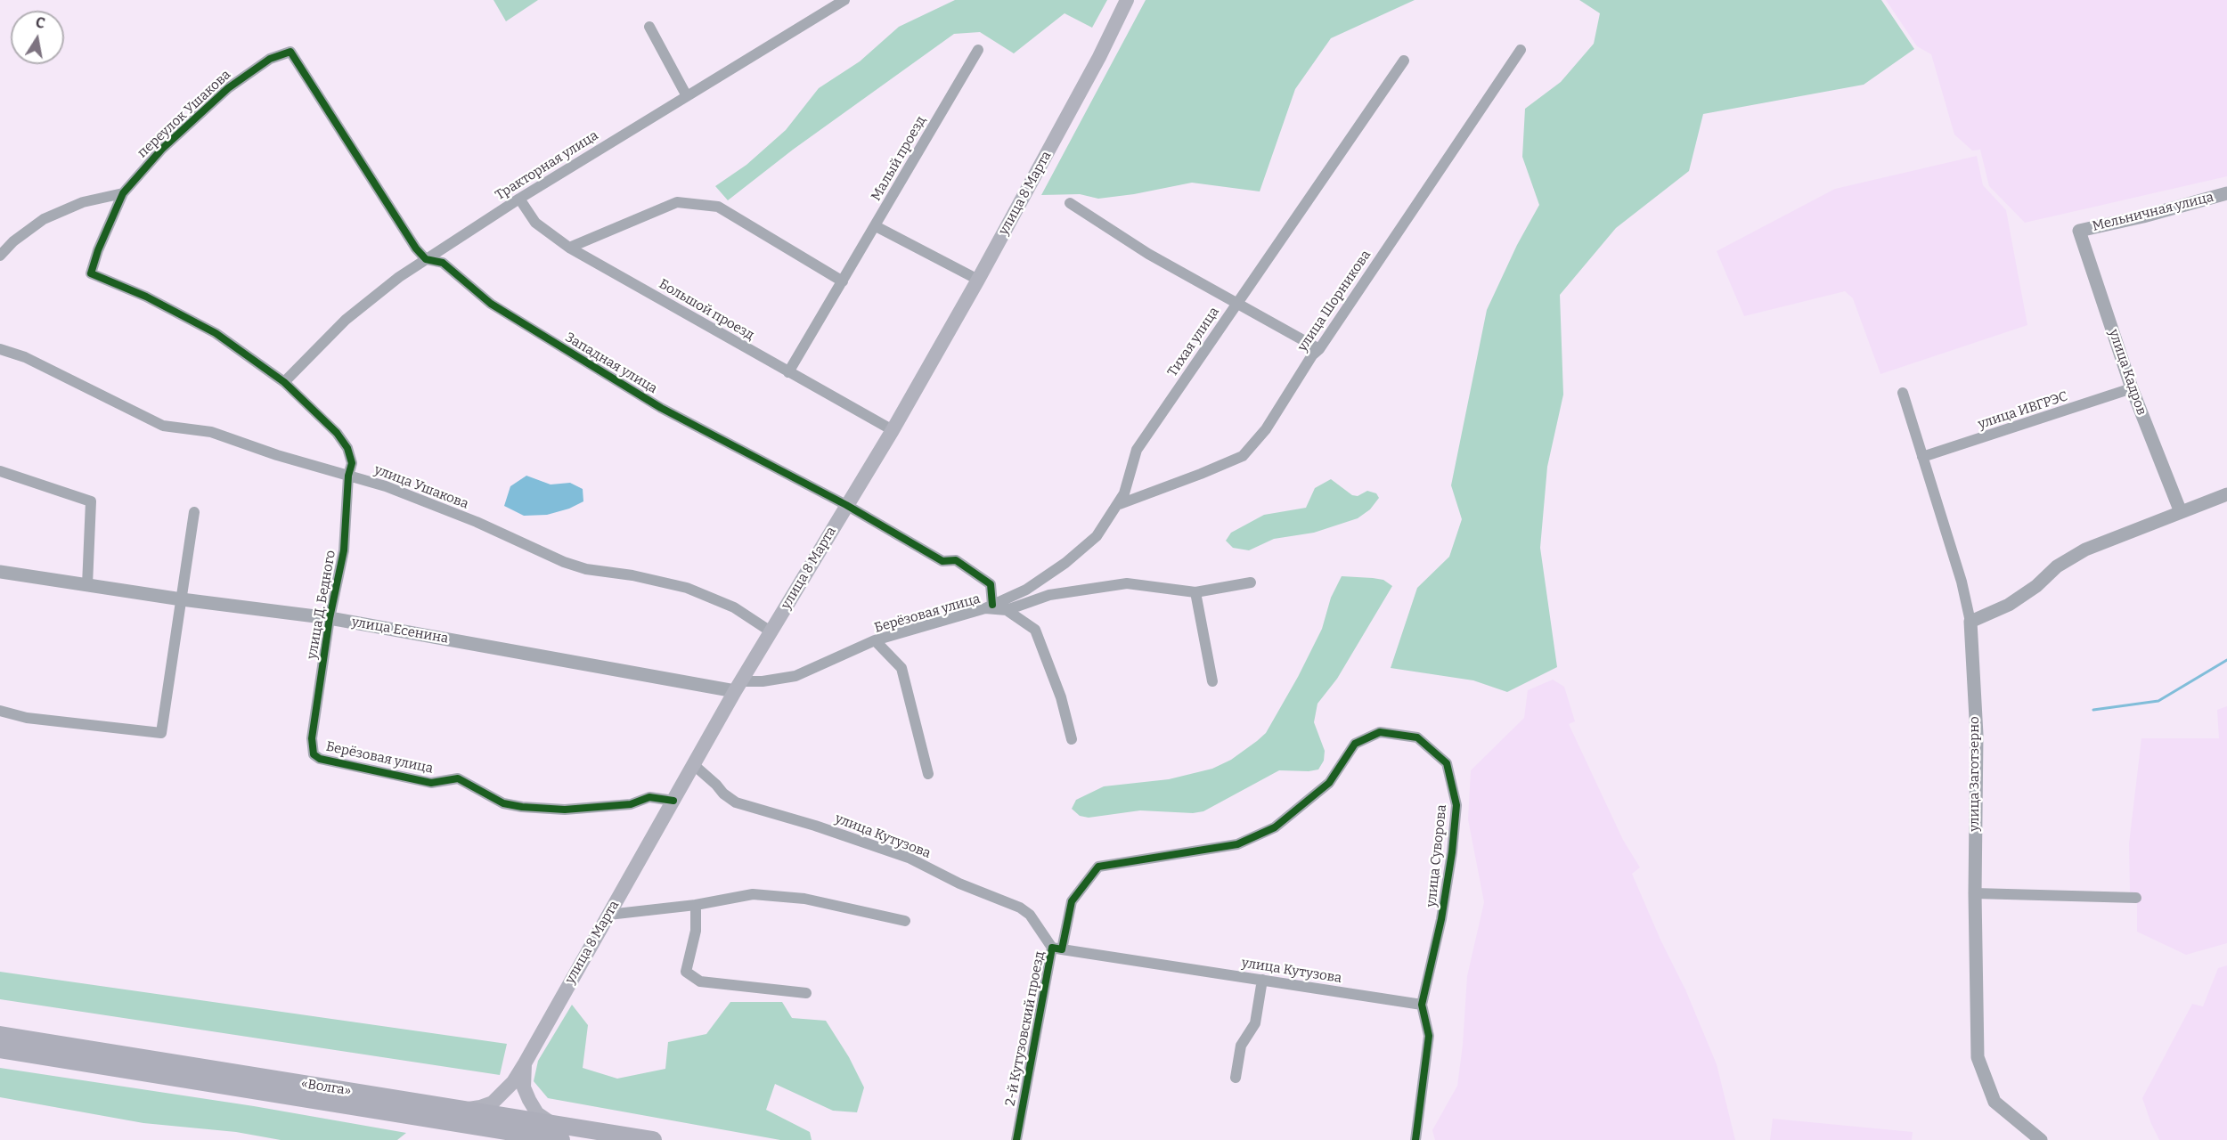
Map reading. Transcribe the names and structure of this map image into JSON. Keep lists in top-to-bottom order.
{
  "streets": {
    "highway": ["«Волга»"],
    "main road": ["улица 8 Марта"],
    "street": [
      "переулок Ушакова",
      "Малый проезд",
      "Тракторная улица",
      "Мельничная улица",
      "улица Шорникова",
      "Большой проезд",
      "Тихая улица",
      "Западная улица",
      "улица Кадров",
      "улица ИВГРЭС",
      "улица Ушакова",
      "улица Д. Бедного",
      "Берёзовая улица",
      "улица Есенина",
      "улица Заготзерно",
      "улица Кутузова",
      "улица Суворова",
      "2-й Кутузовский проезд"
    ]
  },
  "crossings": [
    ["переулок Ушакова", "Тракторная улица"],
    ["переулок Ушакова", "Западная улица"],
    ["переулок Ушакова", "улица Д. Бедного"],
    ["Малый проезд", "Большой проезд"],
    ["Тракторная улица", "Большой проезд"],
    ["Тракторная улица", "Западная улица"],
    ["Тракторная улица", "улица Д. Бедного"],
    ["улица 8 Марта", "Большой проезд"],
    ["улица 8 Марта", "Западная улица"],
    ["улица 8 Марта", "улица Ушакова"],
    ["улица 8 Марта", "Берёзовая улица"],
    ["улица 8 Марта", "улица Есенина"],
    ["улица 8 Марта", "улица Кутузова"],
    ["улица 8 Марта", "«Волга»"],
    ["Мельничная улица", "улица Кадров"],
    ["улица Шорникова", "Тихая улица"],
    ["Тихая улица", "Западная улица"],
    ["Тихая улица", "Берёзовая улица"],
    ["Западная улица", "Берёзовая улица"],
    ["улица Кадров", "улица ИВГРЭС"],
    ["улица ИВГРЭС", "улица Заготзерно"],
    ["улица Ушакова", "улица Д. Бедного"],
    ["улица Д. Бедного", "Берёзовая улица"],
    ["улица Д. Бедного", "улица Есенина"],
    ["Берёзовая улица", "улица Есенина"],
    ["улица Кутузова", "улица Суворова"],
    ["улица Кутузова", "2-й Кутузовский проезд"],
    ["улица Суворова", "2-й Кутузовский проезд"]
  ],
  "north": "top"
}
